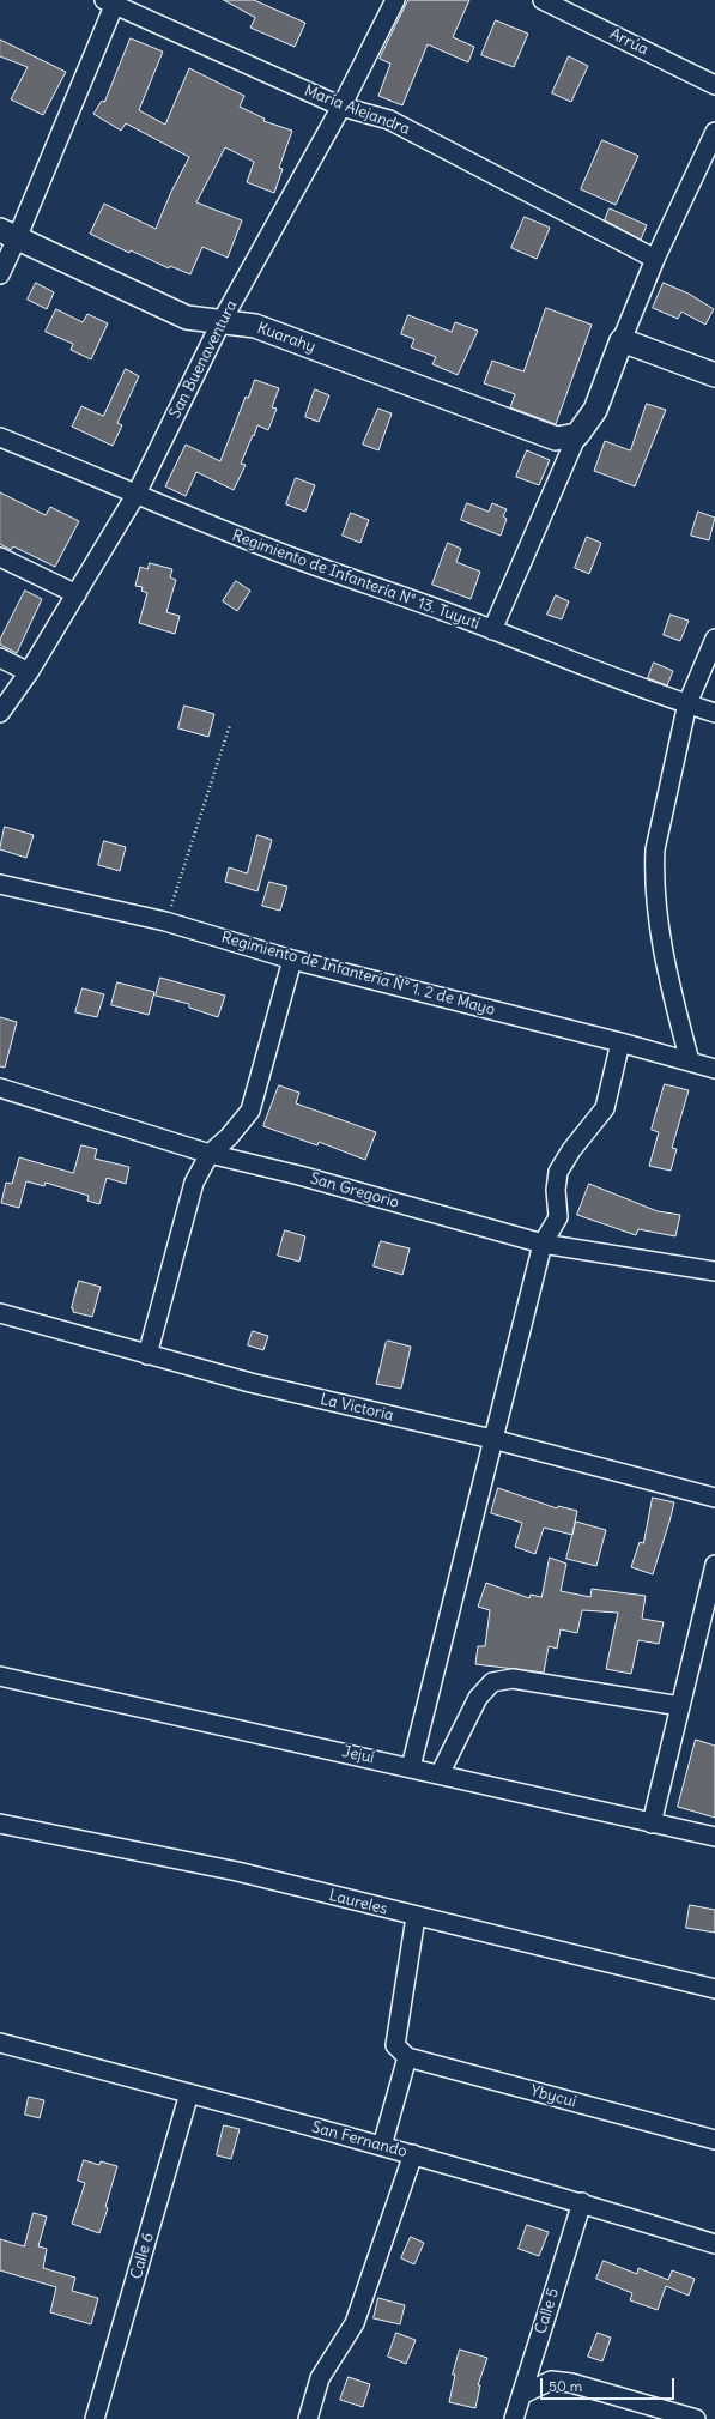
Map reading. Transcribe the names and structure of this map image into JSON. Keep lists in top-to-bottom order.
{
  "streets": {
    "street": [
      "Arrúa",
      "María Alejandra",
      "Kuarahy",
      "San Buenaventura",
      "Regimiento de Infantería N° 13. Tuyutí",
      "Regimiento de Infantería N° 1. 2 de Mayo",
      "San Gregorio",
      "La Victoria",
      "Jejuí",
      "Laureles",
      "Ybycuí",
      "San Fernando",
      "Calle 6",
      "Calle 5"
    ]
  },
  "crossings": [
    ["María Alejandra", "San Buenaventura"],
    ["Kuarahy", "San Buenaventura"],
    ["San Buenaventura", "Regimiento de Infantería N° 13. Tuyutí"],
    ["San Fernando", "Calle 6"],
    ["San Fernando", "Calle 5"]
  ],
  "scale_bar": "50 m"
}
